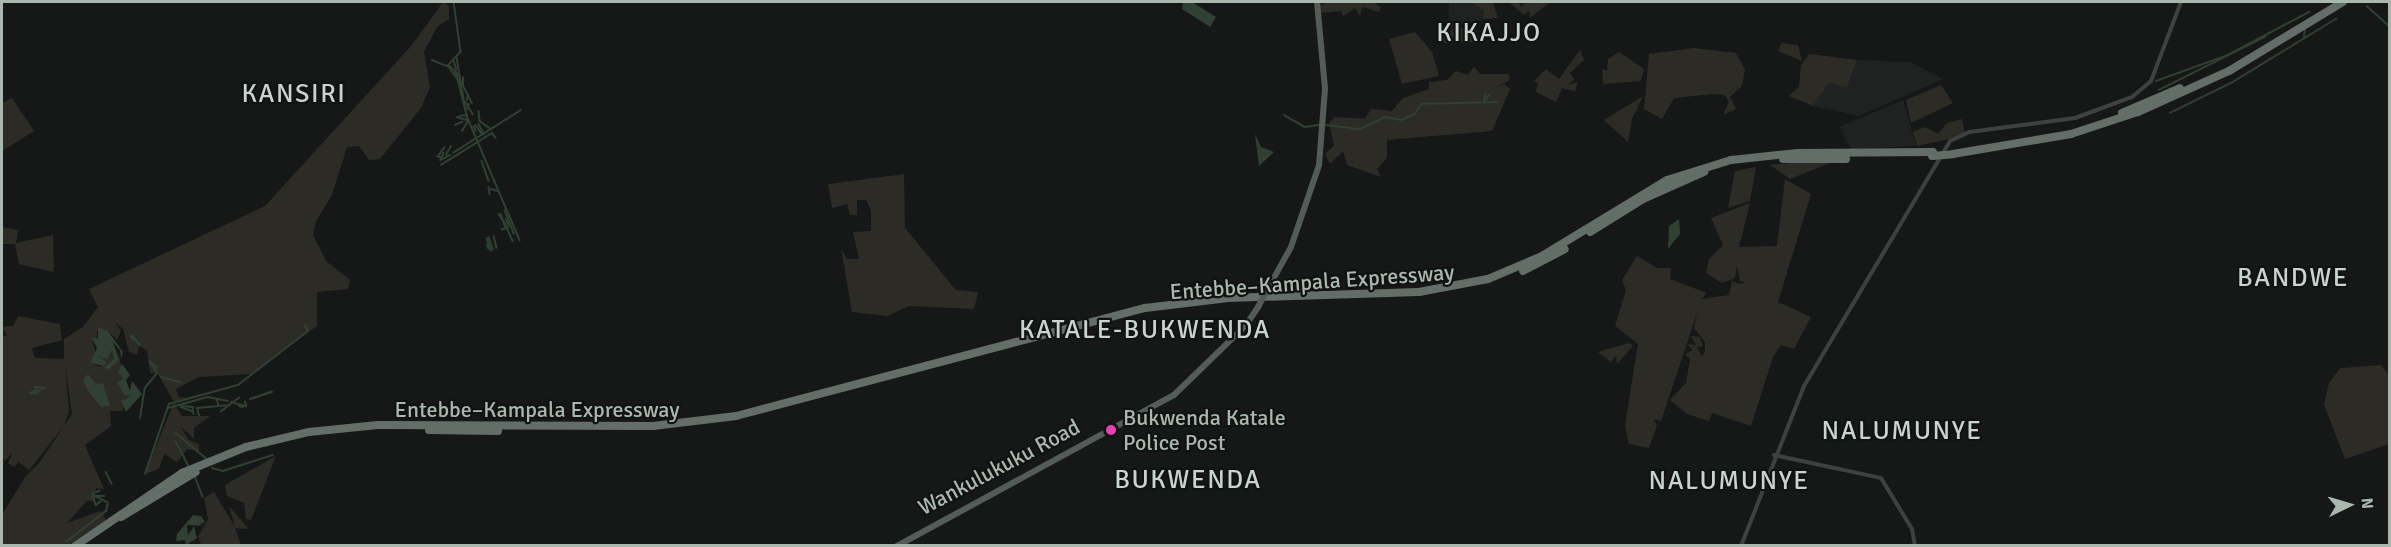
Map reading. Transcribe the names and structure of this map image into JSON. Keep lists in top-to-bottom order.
{
  "streets": {
    "highway": ["Entebbe–Kampala Expressway"],
    "main road": ["Wankulukuku Road"]
  },
  "districts": [
    "KIKAJJO",
    "KANSIRI",
    "BANDWE",
    "KATALE-BUKWENDA",
    "NALUMUNYE",
    "BUKWENDA",
    "NALUMUNYE"
  ],
  "places": ["Bukwenda Katale Police Post"],
  "north": "right"
}
